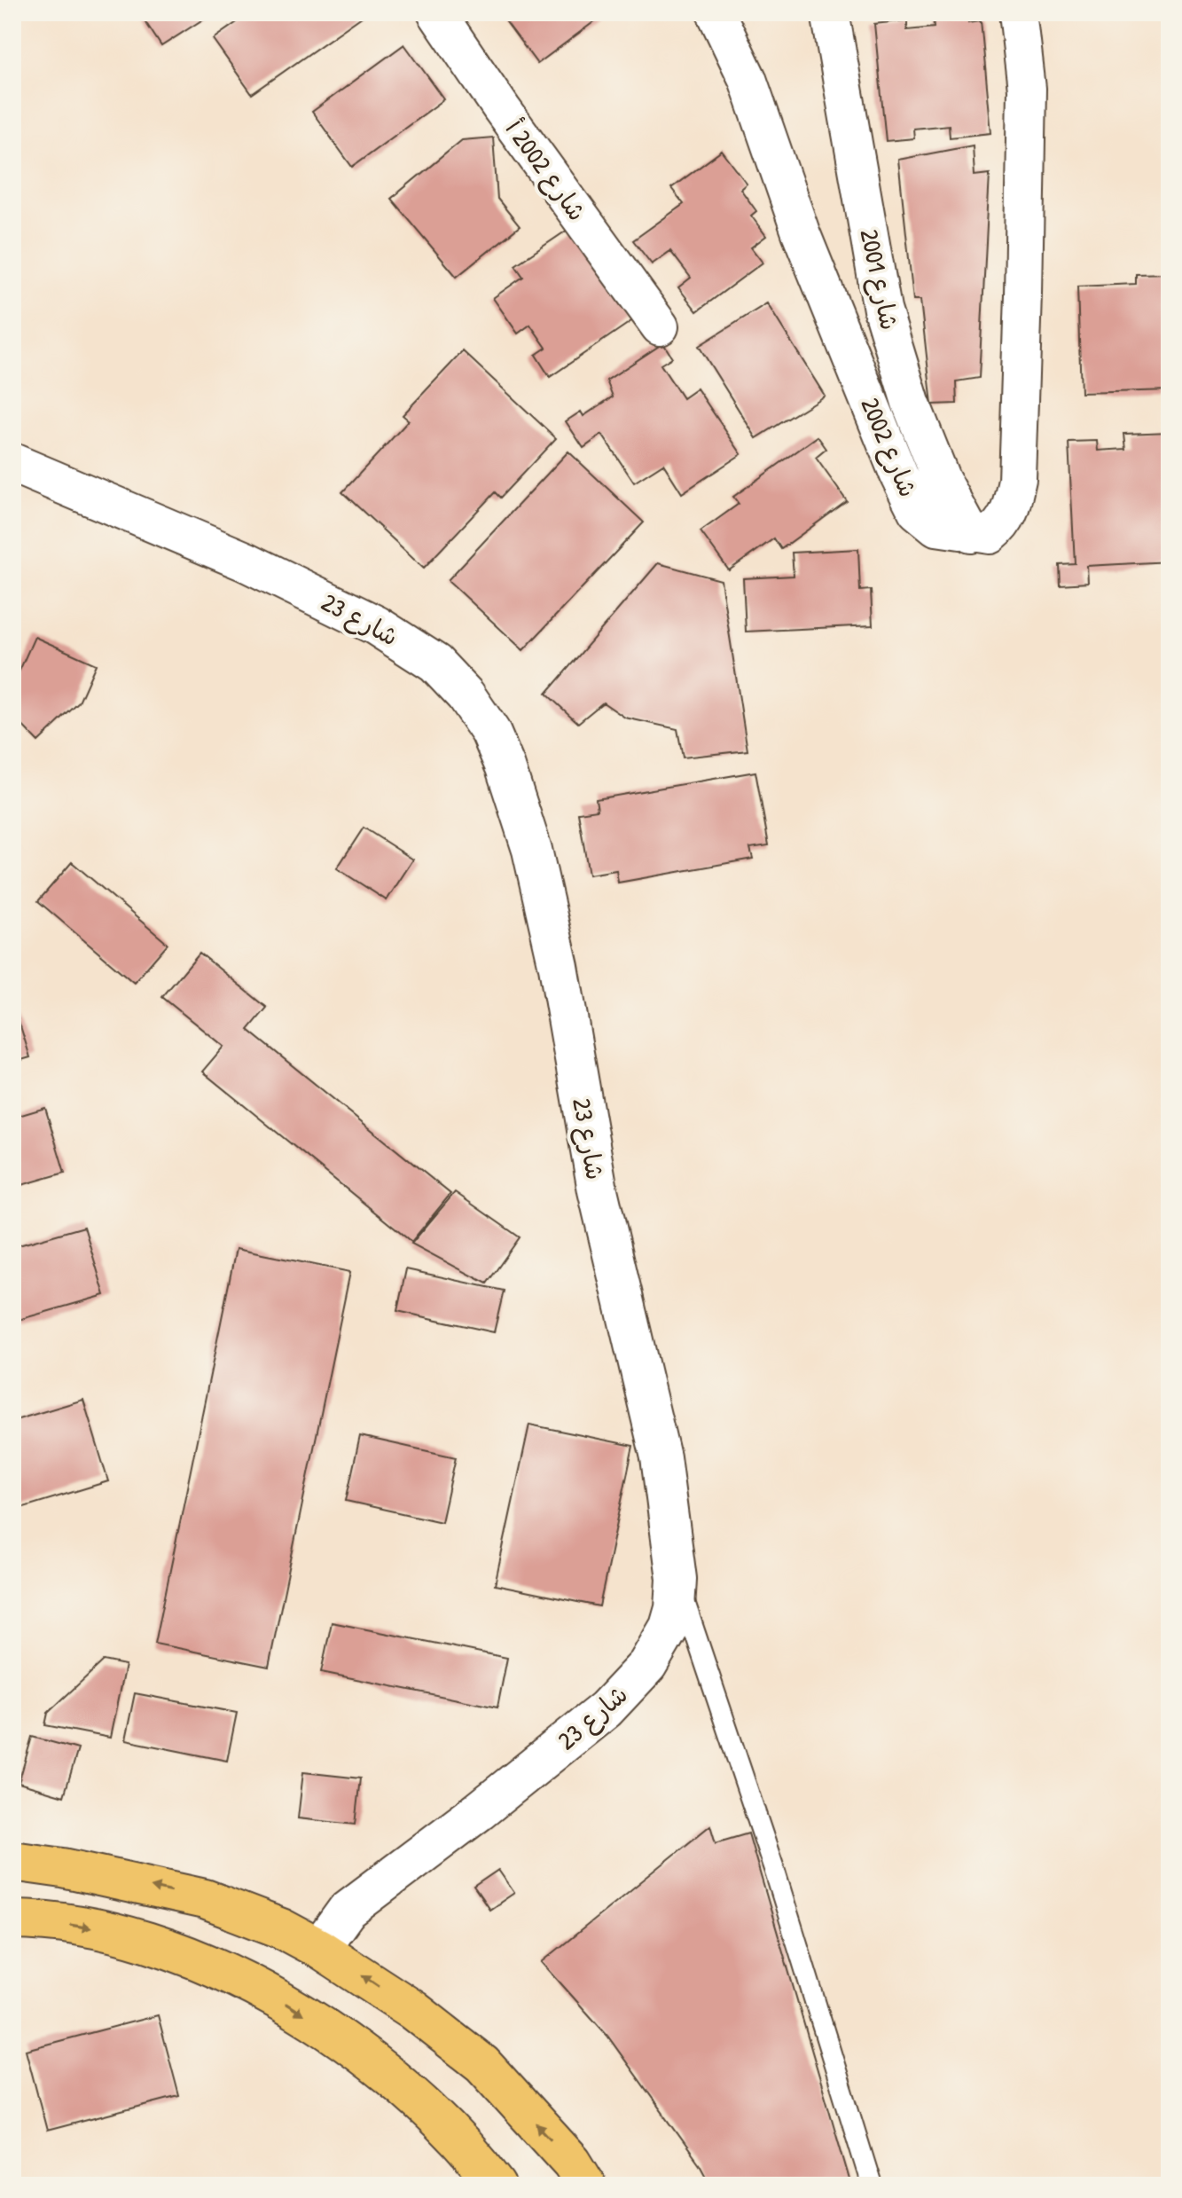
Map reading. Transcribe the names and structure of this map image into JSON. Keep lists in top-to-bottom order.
{
  "streets": {
    "street": [
      "شارع 2002 أ",
      "شارع 2001",
      "شارع 2002",
      "شارع 23"
    ]
  },
  "crossings": [
    ["شارع 2001", "شارع 2002"]
  ]
}
